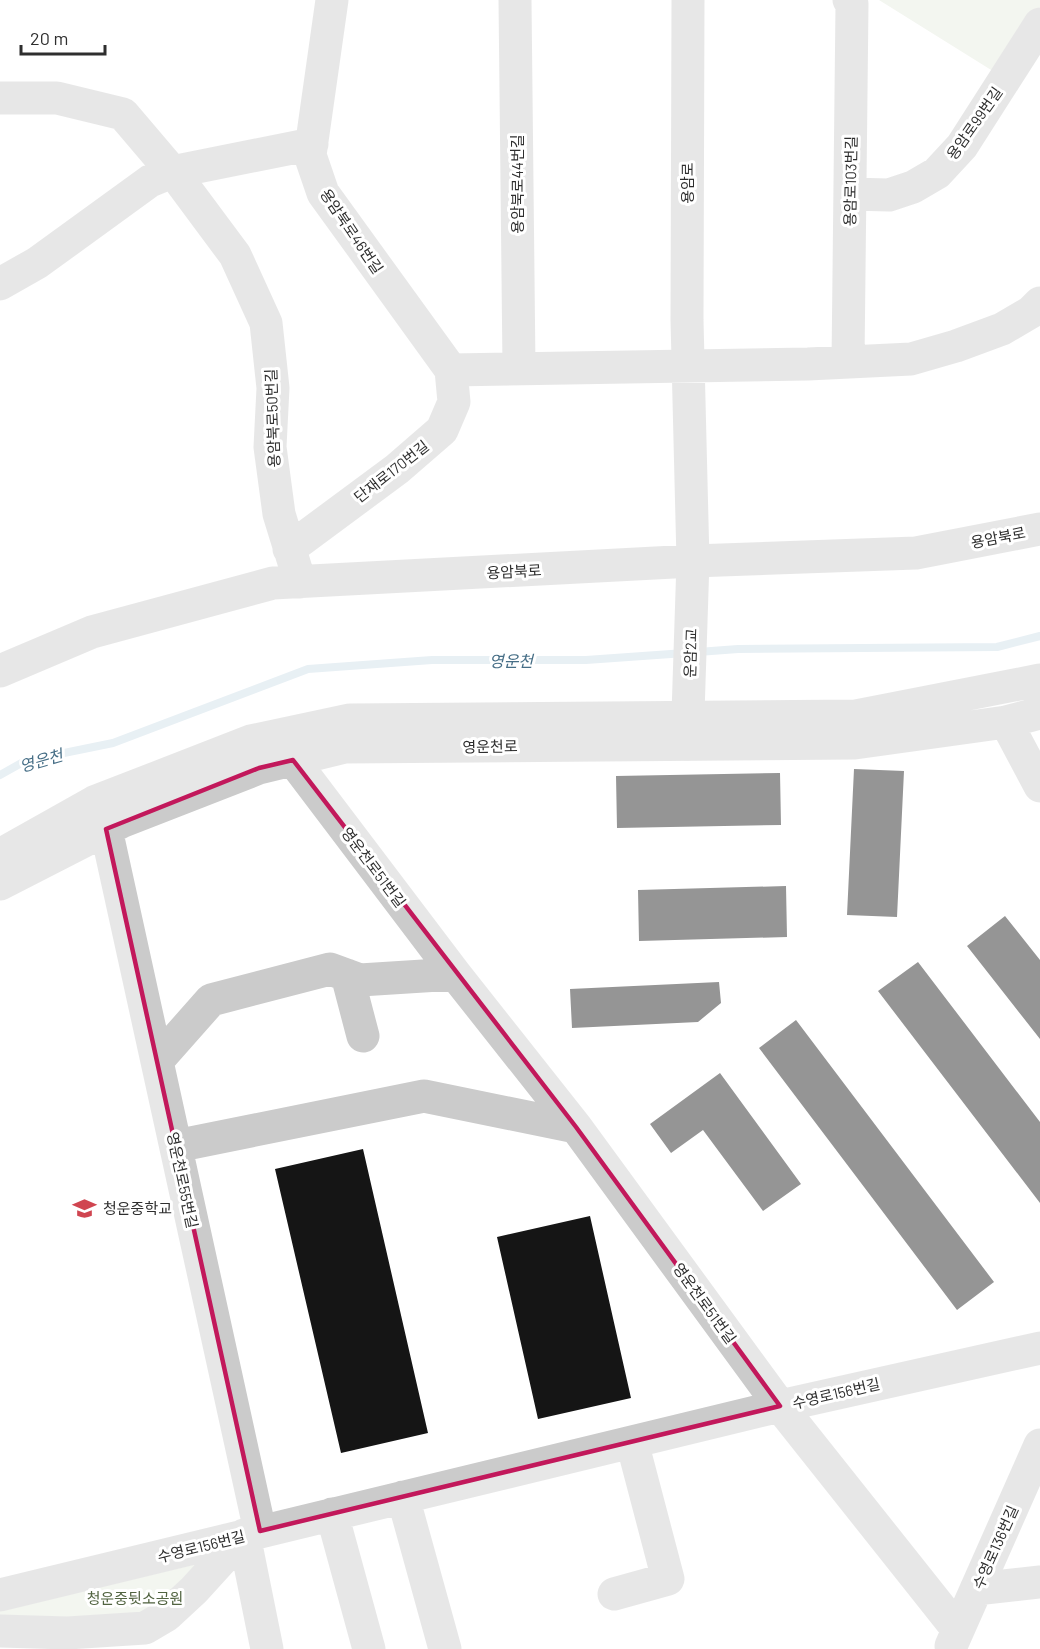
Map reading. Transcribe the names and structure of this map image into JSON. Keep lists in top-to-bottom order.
{
  "streets": {
    "street": [
      "용암로99번길",
      "용암로103번길",
      "용암로",
      "용암북로44번길",
      "용암북로46번길",
      "용암북로50번길",
      "단재로170번길",
      "용암북로",
      "운암2교",
      "영운천로",
      "영운천로51번길",
      "영운천로55번길",
      "수영로156번길",
      "수영로136번길"
    ]
  },
  "crossings": [
    ["용암로99번길", "용암로103번길"],
    ["용암로", "용암북로"],
    ["용암로", "운암2교"],
    ["용암북로46번길", "단재로170번길"],
    ["용암북로50번길", "단재로170번길"],
    ["용암북로50번길", "용암북로"],
    ["용암북로", "운암2교"],
    ["운암2교", "영운천로"],
    ["영운천로", "영운천로51번길"],
    ["영운천로", "영운천로55번길"],
    ["영운천로51번길", "수영로156번길"],
    ["영운천로51번길", "수영로136번길"],
    ["영운천로55번길", "수영로156번길"]
  ],
  "water": ["영운천"],
  "parks": ["청운중뒷소공원"],
  "places": {
    "school or university": ["청운중학교"]
  },
  "scale_bar": "20 m"
}
